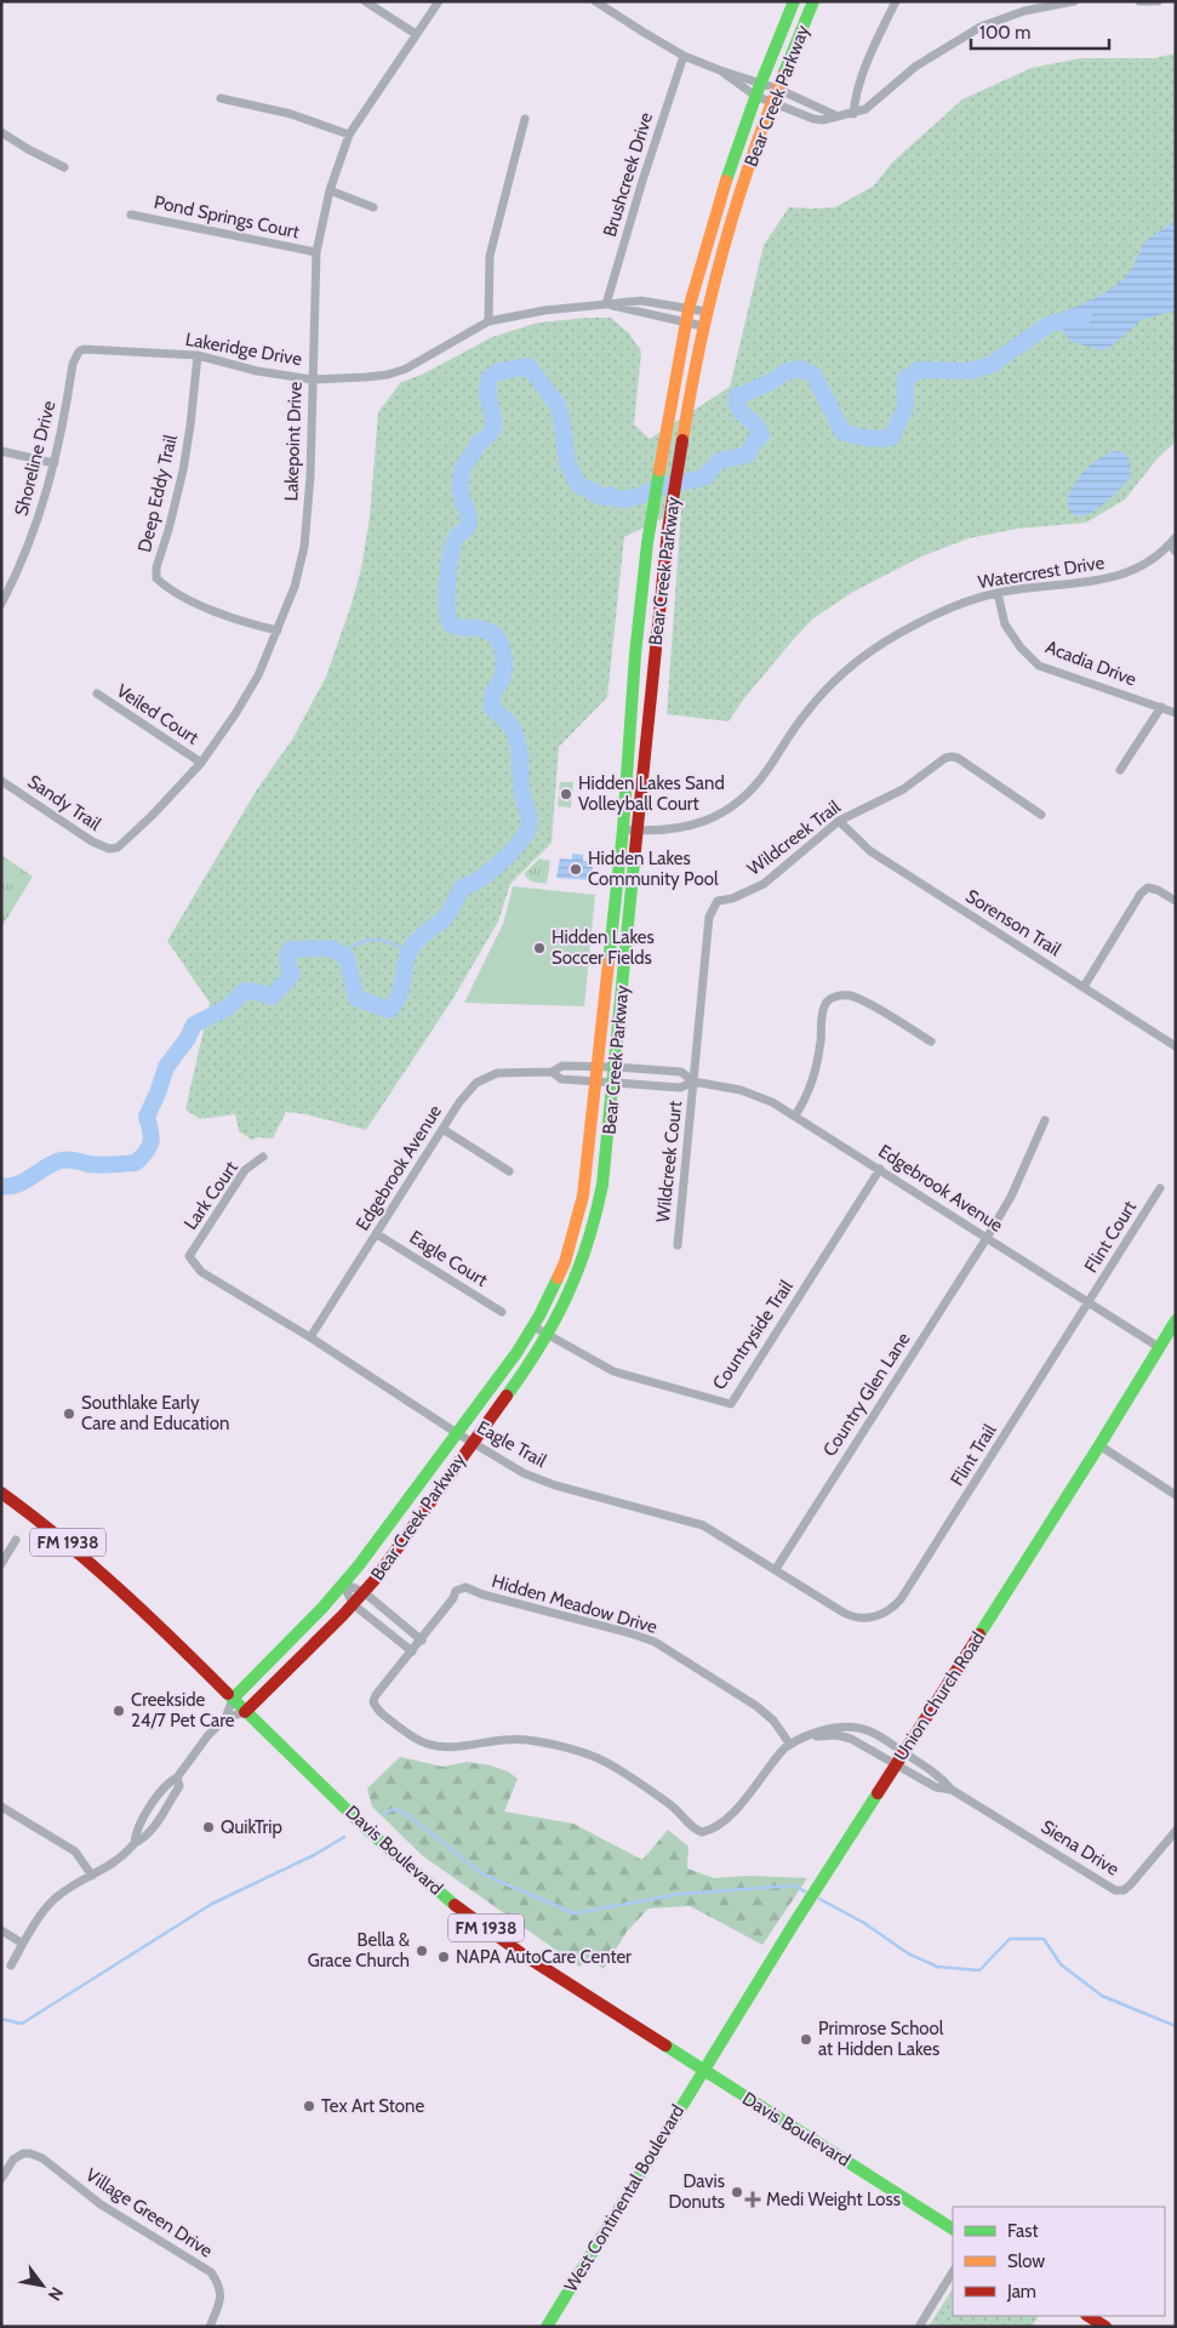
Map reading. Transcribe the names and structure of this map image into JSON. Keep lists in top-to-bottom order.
{
  "streets": {
    "main road": [
      "Bear Creek Parkway",
      "FM 1938",
      "Union Church Road",
      "Davis Boulevard",
      "West Continental Boulevard"
    ],
    "street": [
      "Brushcreek Drive",
      "Pond Springs Court",
      "Lakeridge Drive",
      "Lakepoint Drive",
      "Shoreline Drive",
      "Deep Eddy Trail",
      "Watercrest Drive",
      "Acadia Drive",
      "Veiled Court",
      "Sandy Trail",
      "Wildcreek Trail",
      "Sorenson Trail",
      "Wildcreek Court",
      "Edgebrook Avenue",
      "Lark Court",
      "Flint Court",
      "Eagle Court",
      "Countryside Trail",
      "Country Glen Lane",
      "Eagle Trail",
      "Flint Trail",
      "Hidden Meadow Drive",
      "Siena Drive",
      "Village Green Drive"
    ]
  },
  "crossings": [
    ["Bear Creek Parkway", "Lakeridge Drive"],
    ["Bear Creek Parkway", "Watercrest Drive"],
    ["Bear Creek Parkway", "Edgebrook Avenue"],
    ["Bear Creek Parkway", "Countryside Trail"],
    ["Bear Creek Parkway", "Eagle Trail"],
    ["Bear Creek Parkway", "Davis Boulevard"],
    ["Brushcreek Drive", "Lakeridge Drive"],
    ["Pond Springs Court", "Lakepoint Drive"],
    ["Lakeridge Drive", "Lakepoint Drive"],
    ["Lakeridge Drive", "Shoreline Drive"],
    ["Lakeridge Drive", "Deep Eddy Trail"],
    ["Lakepoint Drive", "Deep Eddy Trail"],
    ["Lakepoint Drive", "Veiled Court"],
    ["Lakepoint Drive", "Sandy Trail"],
    ["Watercrest Drive", "Acadia Drive"],
    ["Wildcreek Trail", "Sorenson Trail"],
    ["Wildcreek Trail", "Wildcreek Court"],
    ["Wildcreek Trail", "Edgebrook Avenue"],
    ["Wildcreek Court", "Edgebrook Avenue"],
    ["Edgebrook Avenue", "Flint Court"],
    ["Edgebrook Avenue", "Eagle Court"],
    ["Edgebrook Avenue", "Countryside Trail"],
    ["Edgebrook Avenue", "Country Glen Lane"],
    ["Edgebrook Avenue", "Eagle Trail"],
    ["Edgebrook Avenue", "Flint Trail"],
    ["Edgebrook Avenue", "Union Church Road"],
    ["Lark Court", "Eagle Trail"],
    ["Flint Court", "Flint Trail"],
    ["Country Glen Lane", "Eagle Trail"],
    ["Eagle Trail", "Flint Trail"],
    ["Union Church Road", "Siena Drive"],
    ["Union Church Road", "Davis Boulevard"],
    ["Union Church Road", "West Continental Boulevard"],
    ["Davis Boulevard", "West Continental Boulevard"]
  ],
  "places": {
    "other": [
      "Hidden Lakes Sand Volleyball Court",
      "Hidden Lakes Community Pool",
      "Hidden Lakes Soccer Fields",
      "Southlake Early Care and Education",
      "Creekside 24/7 Pet Care",
      "QuikTrip",
      "Bella & Grace Church",
      "NAPA AutoCare Center",
      "Primrose School at Hidden Lakes",
      "Tex Art Stone",
      "Davis Donuts"
    ],
    "health": ["Medi Weight Loss"]
  },
  "legend": ["Fast", "Slow", "Jam"],
  "scale_bar": "100 m",
  "north": "bottom right"
}
